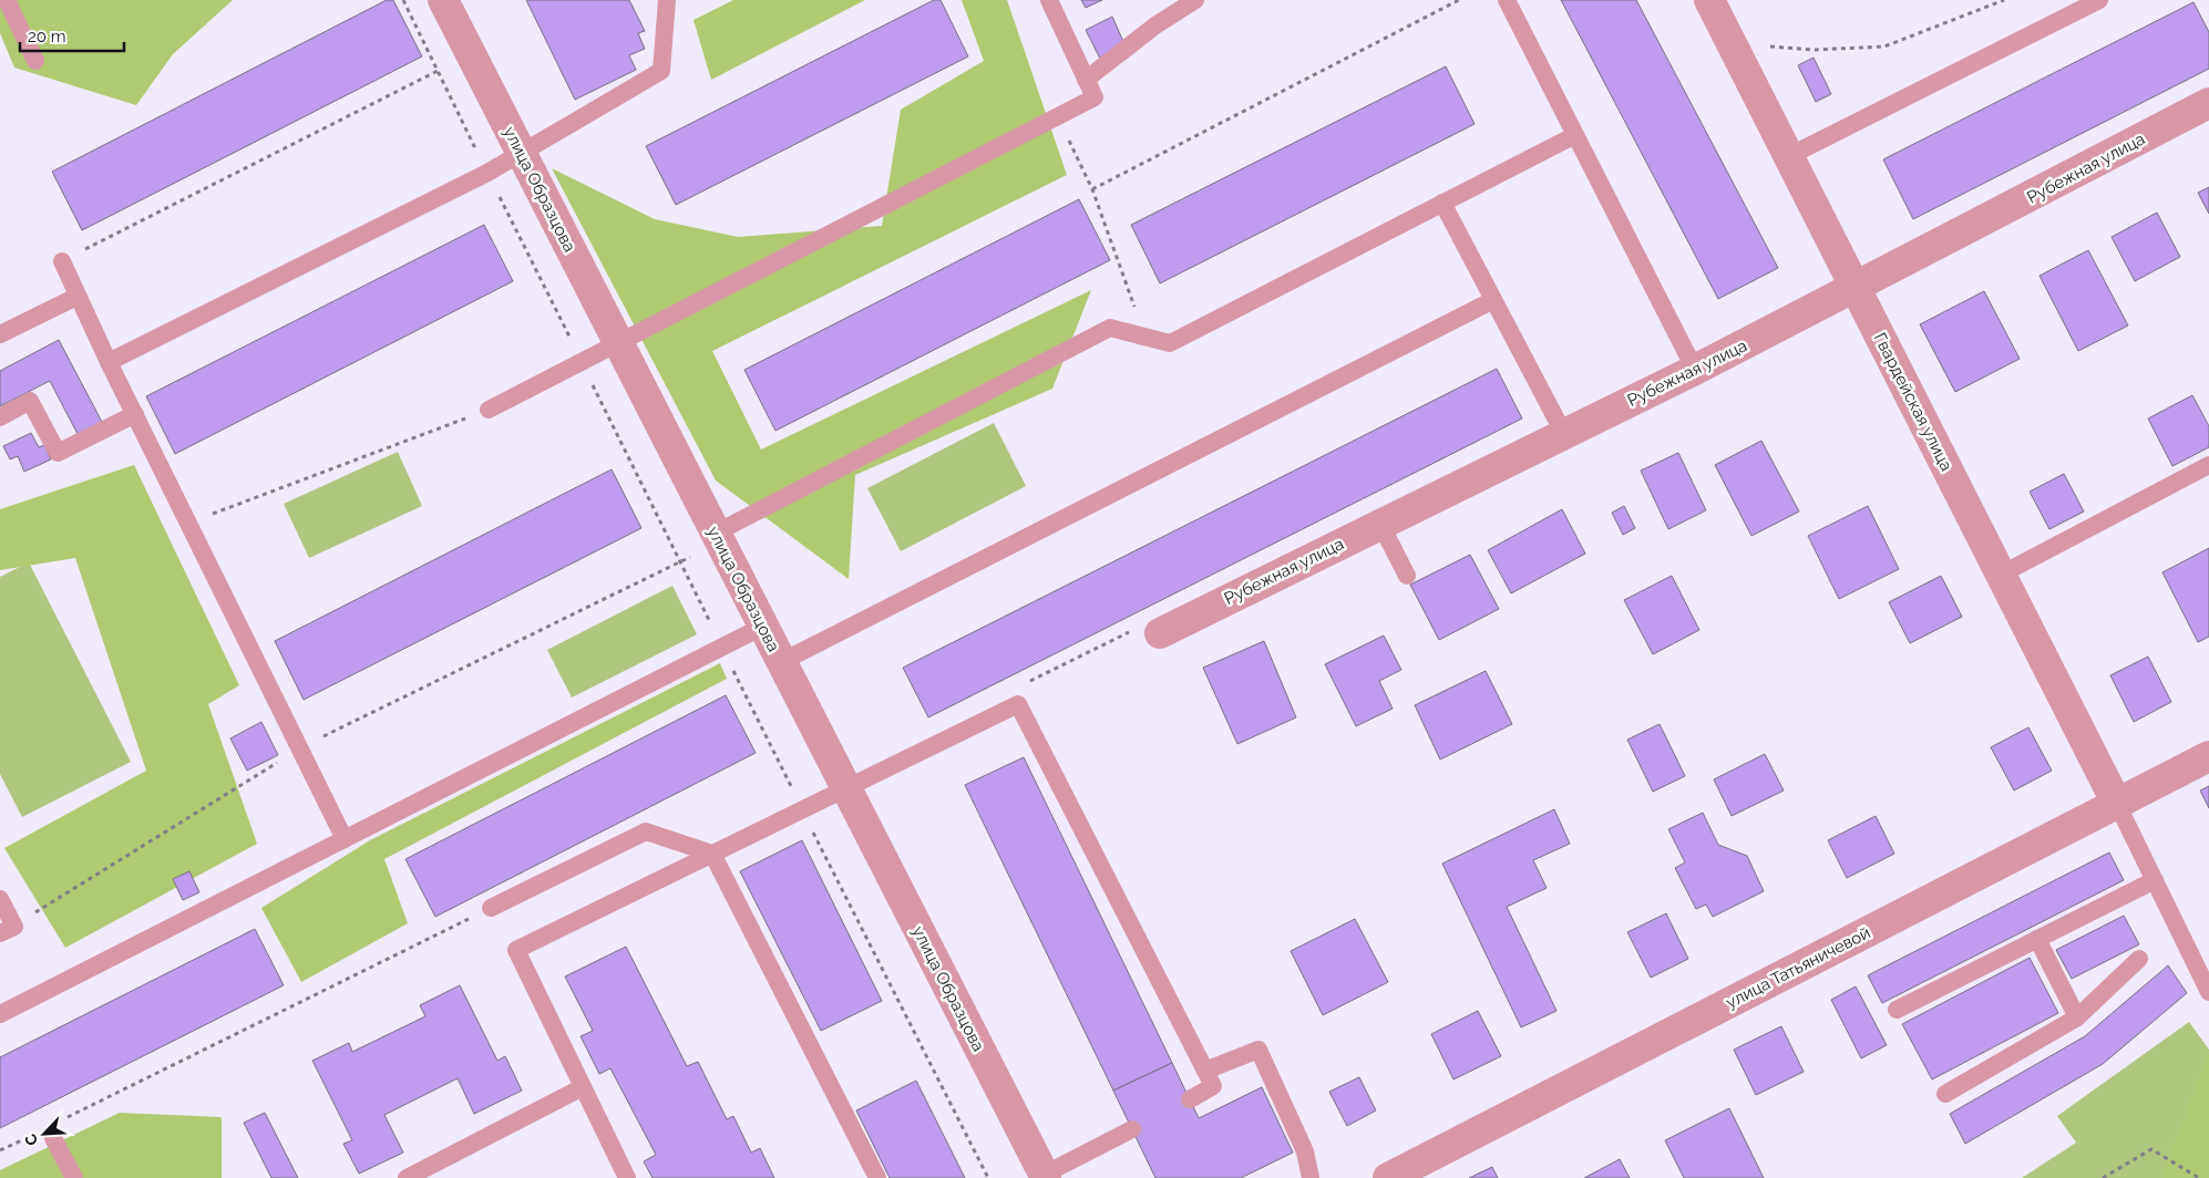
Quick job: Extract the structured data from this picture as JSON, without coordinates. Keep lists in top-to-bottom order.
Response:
{
  "streets": {
    "street": [
      "Рубежная улица",
      "улица Образцова",
      "Гвардейская улица",
      "улица Татьяничевой"
    ]
  },
  "crossings": [
    ["Рубежная улица", "Гвардейская улица"],
    ["Гвардейская улица", "улица Татьяничевой"]
  ],
  "scale_bar": "20 m",
  "north": "bottom left"
}
